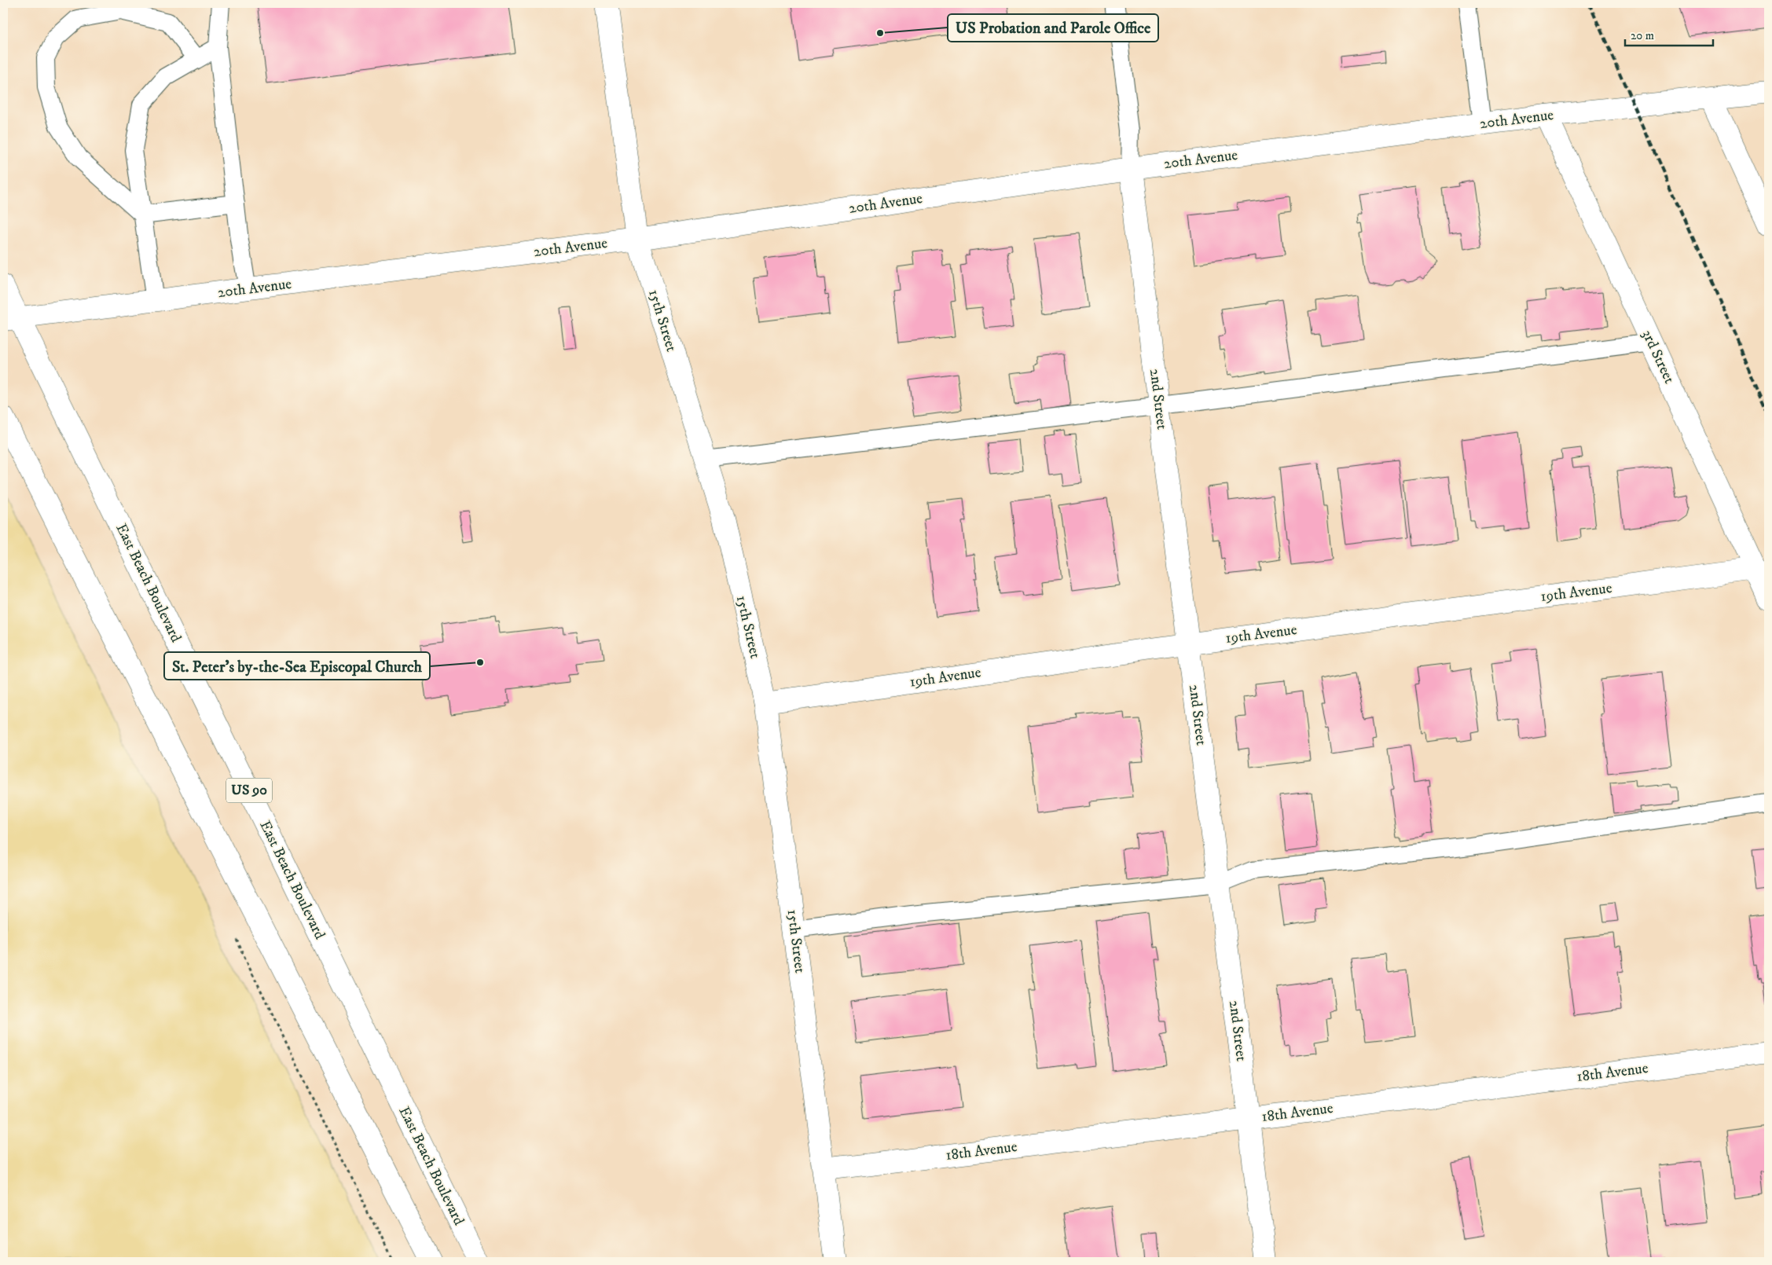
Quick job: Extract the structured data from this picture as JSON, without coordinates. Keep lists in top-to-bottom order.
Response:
{
  "streets": {
    "street": [
      "20th Avenue",
      "15th Street",
      "3rd Street",
      "2nd Street",
      "East Beach Boulevard",
      "19th Avenue",
      "US 90",
      "18th Avenue"
    ]
  },
  "crossings": [
    ["20th Avenue", "15th Street"],
    ["20th Avenue", "3rd Street"],
    ["20th Avenue", "2nd Street"],
    ["20th Avenue", "East Beach Boulevard"],
    ["15th Street", "19th Avenue"],
    ["15th Street", "18th Avenue"],
    ["3rd Street", "19th Avenue"],
    ["2nd Street", "19th Avenue"],
    ["2nd Street", "18th Avenue"]
  ],
  "places": ["US Probation and Parole Office", "St. Peter's by-the-Sea Episcopal Church"],
  "scale_bar": "20 m"
}
